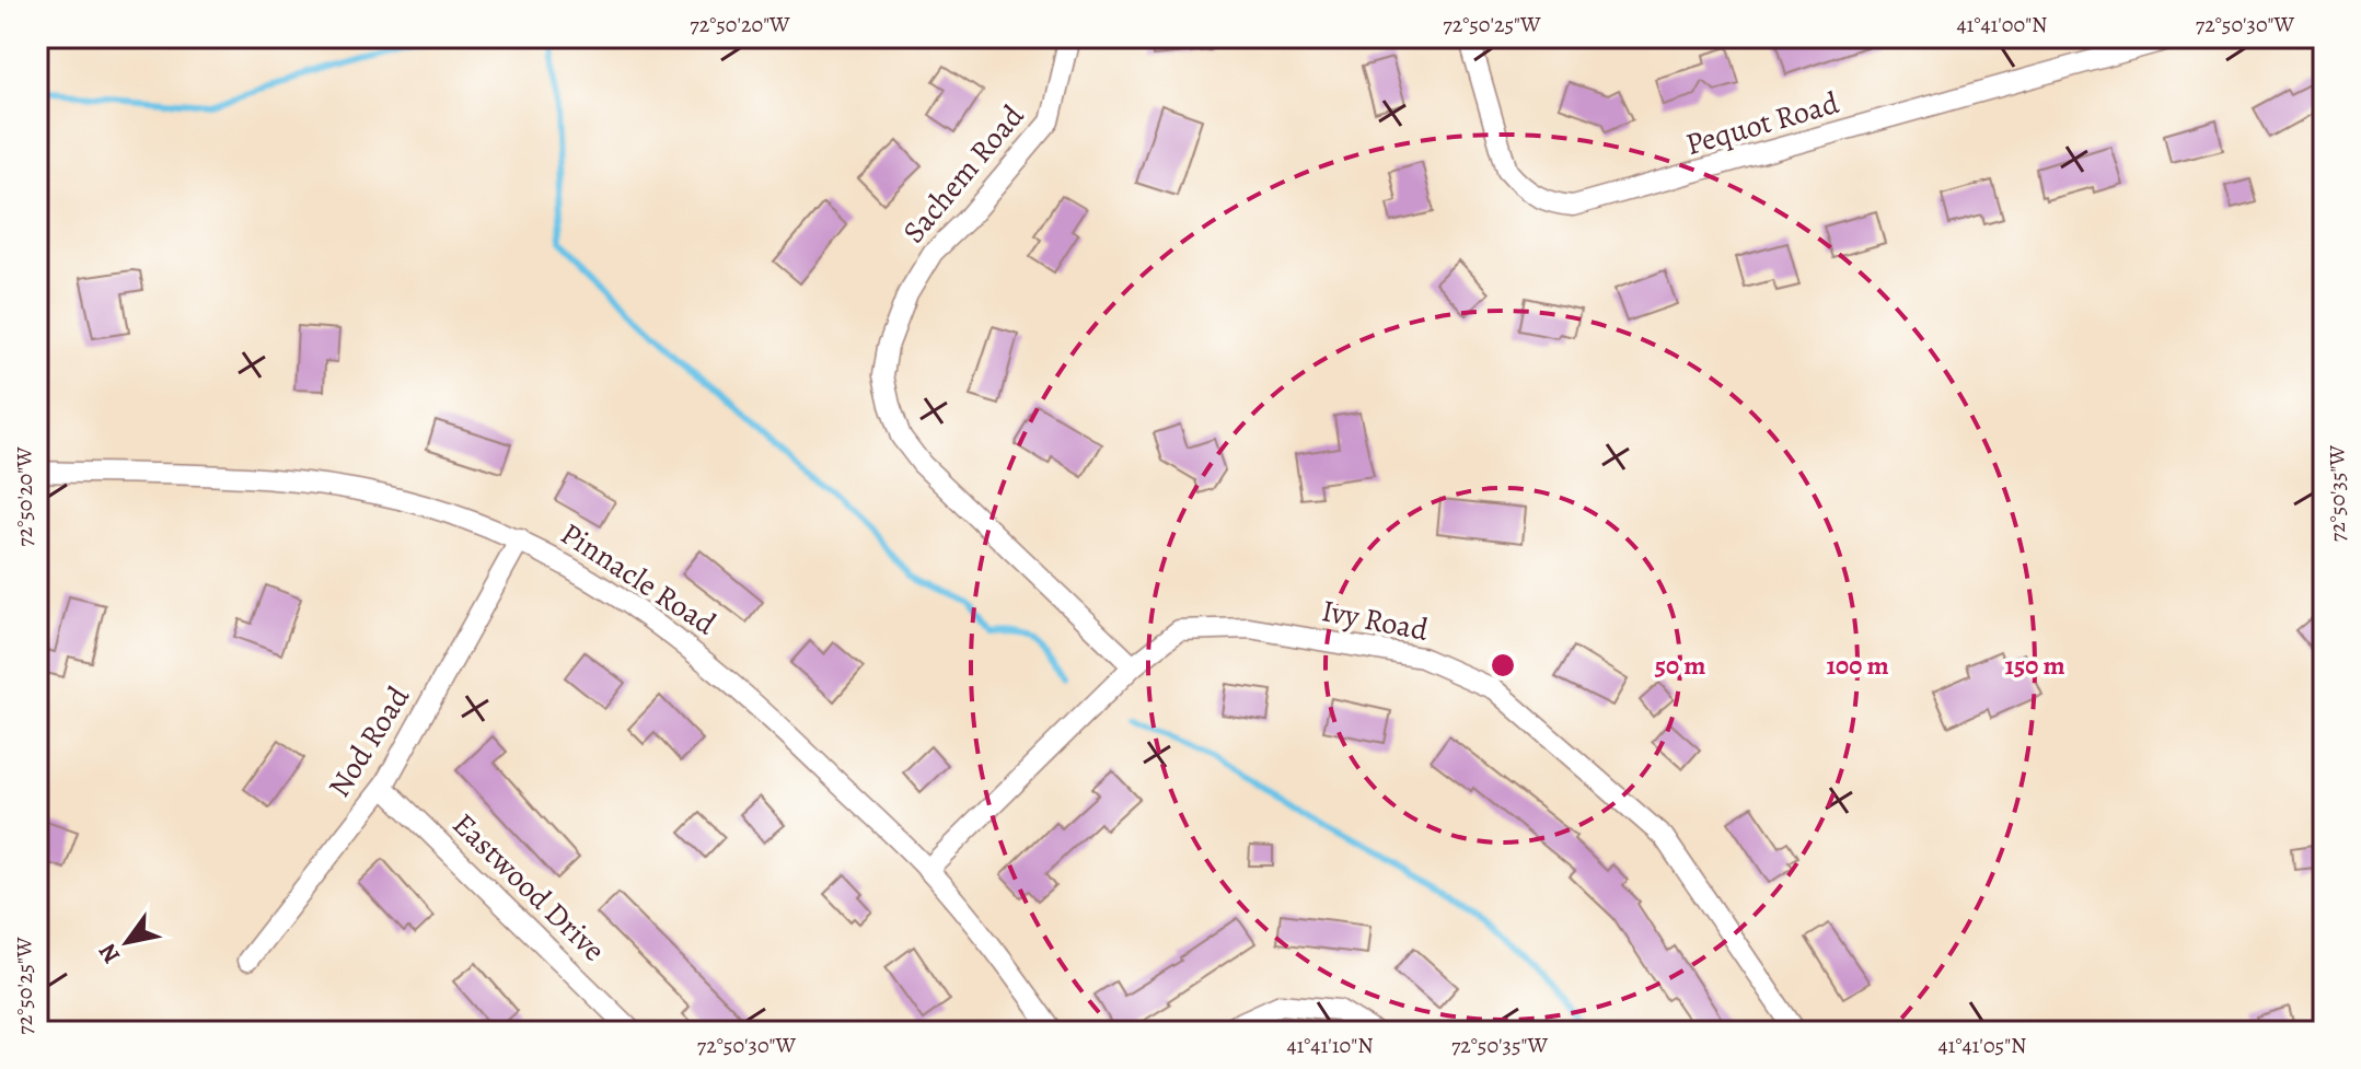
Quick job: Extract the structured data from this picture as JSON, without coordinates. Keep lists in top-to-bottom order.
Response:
{
  "streets": {
    "street": [
      "Pequot Road",
      "Sachem Road",
      "Pinnacle Road",
      "Ivy Road",
      "Nod Road",
      "Eastwood Drive"
    ]
  },
  "crossings": [
    ["Sachem Road", "Ivy Road"],
    ["Pinnacle Road", "Ivy Road"],
    ["Pinnacle Road", "Nod Road"],
    ["Nod Road", "Eastwood Drive"]
  ],
  "north": "bottom left",
  "coordinates": [
    "72°50'20\"W",
    "72°50'25\"W",
    "41°41'00\"N",
    "72°50'30\"W",
    "72°50'35\"W",
    "41°41'10\"N",
    "41°41'05\"N"
  ],
  "rings": ["50 m", "100 m", "150 m"]
}
